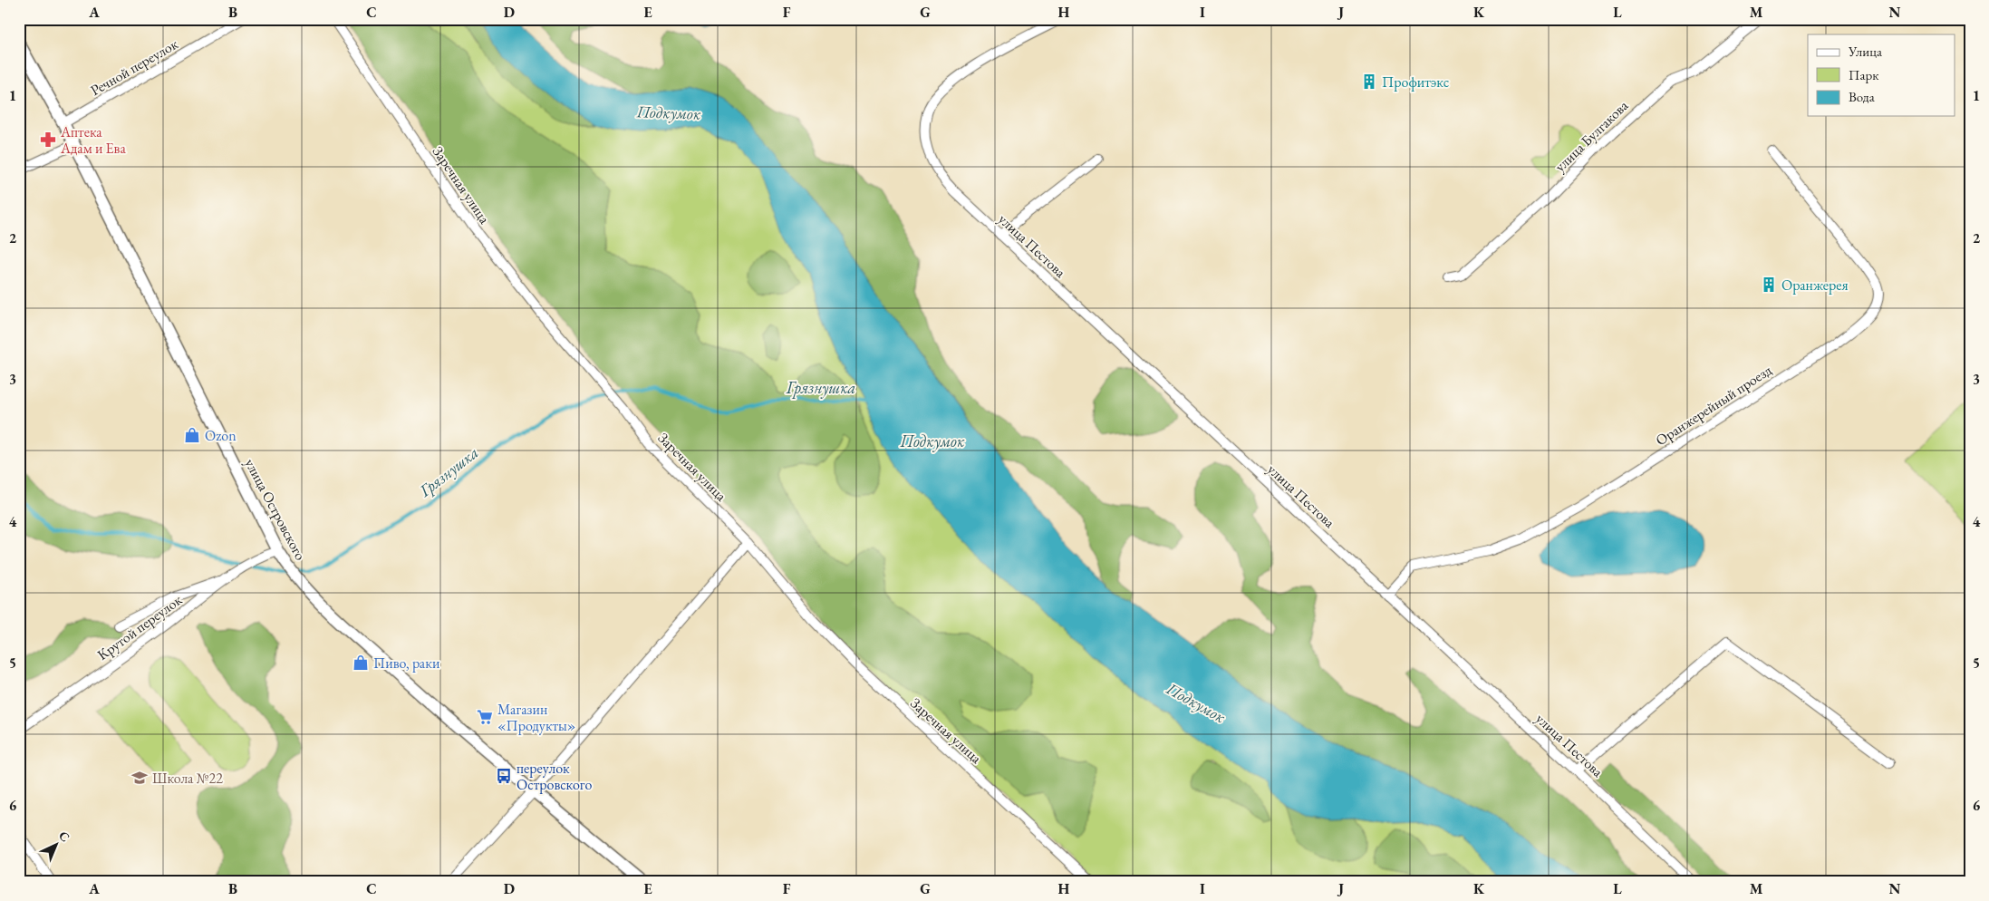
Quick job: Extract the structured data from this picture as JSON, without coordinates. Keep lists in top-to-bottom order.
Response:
{
  "streets": {
    "street": [
      "Речной переулок",
      "улица Булгакова",
      "Заречная улица",
      "улица Пестова",
      "Оранжерейный проезд",
      "улица Островского",
      "Крутой переулок"
    ]
  },
  "crossings": [
    ["Речной переулок", "улица Островского"],
    ["улица Пестова", "Оранжерейный проезд"],
    ["улица Островского", "Крутой переулок"]
  ],
  "water": ["Подкумок", "Грязнушка"],
  "places": {
    "building": ["Профитэкс", "Оранжерея"],
    "pharmacy": ["Аптека Адам и Ева"],
    "shop": ["Ozon", "Пиво, раки"],
    "supermarket": ["Магазин «Продукты»"],
    "bus stop": ["переулок Островского"],
    "school or university": ["Школа №22"]
  },
  "legend": ["Улица", "Парк", "Вода"],
  "north": "top right",
  "grid": {
    "columns": [
      "A",
      "B",
      "C",
      "D",
      "E",
      "F",
      "G",
      "H",
      "I",
      "J",
      "K",
      "L",
      "M",
      "N"
    ],
    "rows": [
      "1",
      "2",
      "3",
      "4",
      "5",
      "6"
    ]
  }
}
